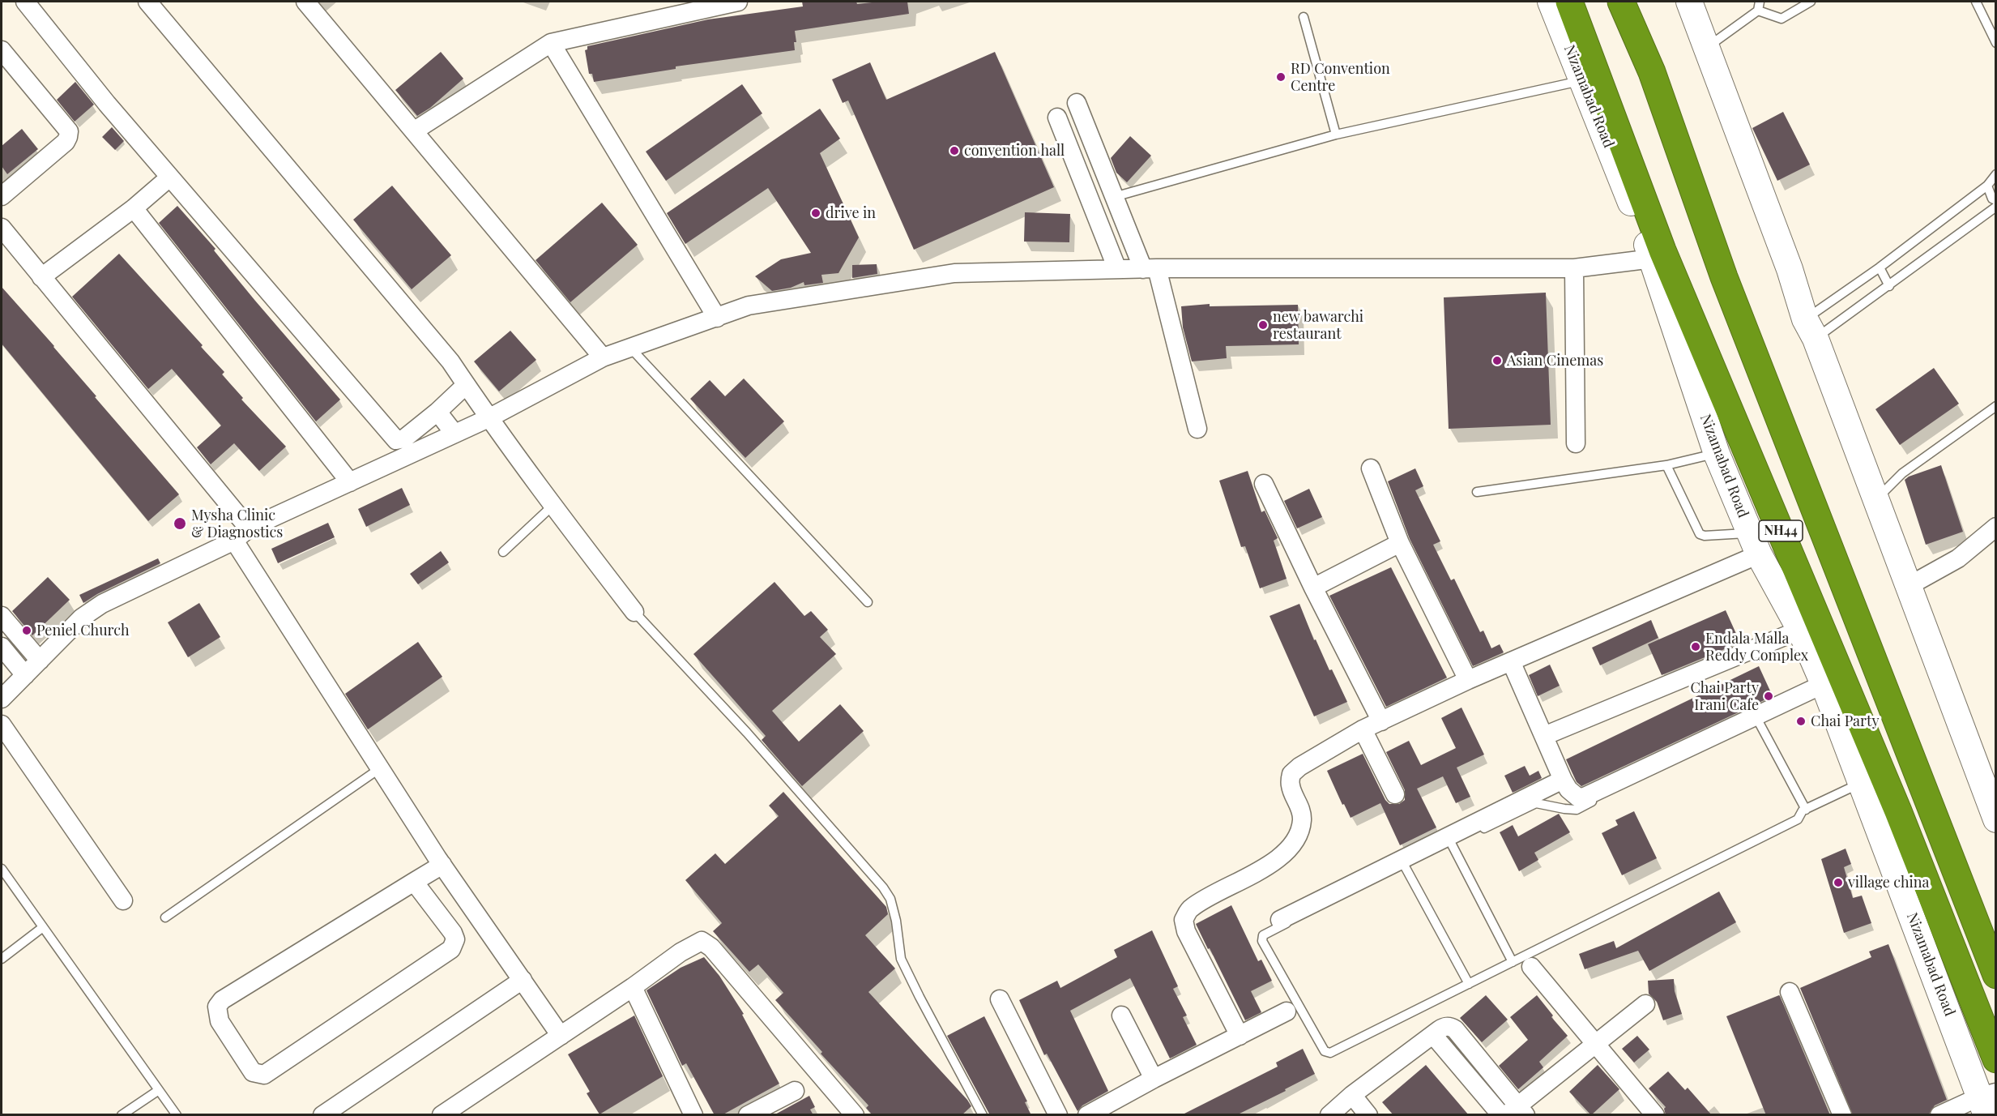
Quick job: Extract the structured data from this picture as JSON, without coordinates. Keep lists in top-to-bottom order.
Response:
{
  "streets": {
    "highway": ["Nizamabad Road", "NH44"]
  },
  "places": [
    "RD Convention Centre",
    "convention hall",
    "drive in",
    "new bawarchi restaurant",
    "Asian Cinemas",
    "Mysha Clinic & Diagnostics",
    "Peniel Church",
    "Endala Malla Reddy Complex",
    "Chai Party Irani Cafe",
    "Chai Party",
    "village china"
  ]
}
